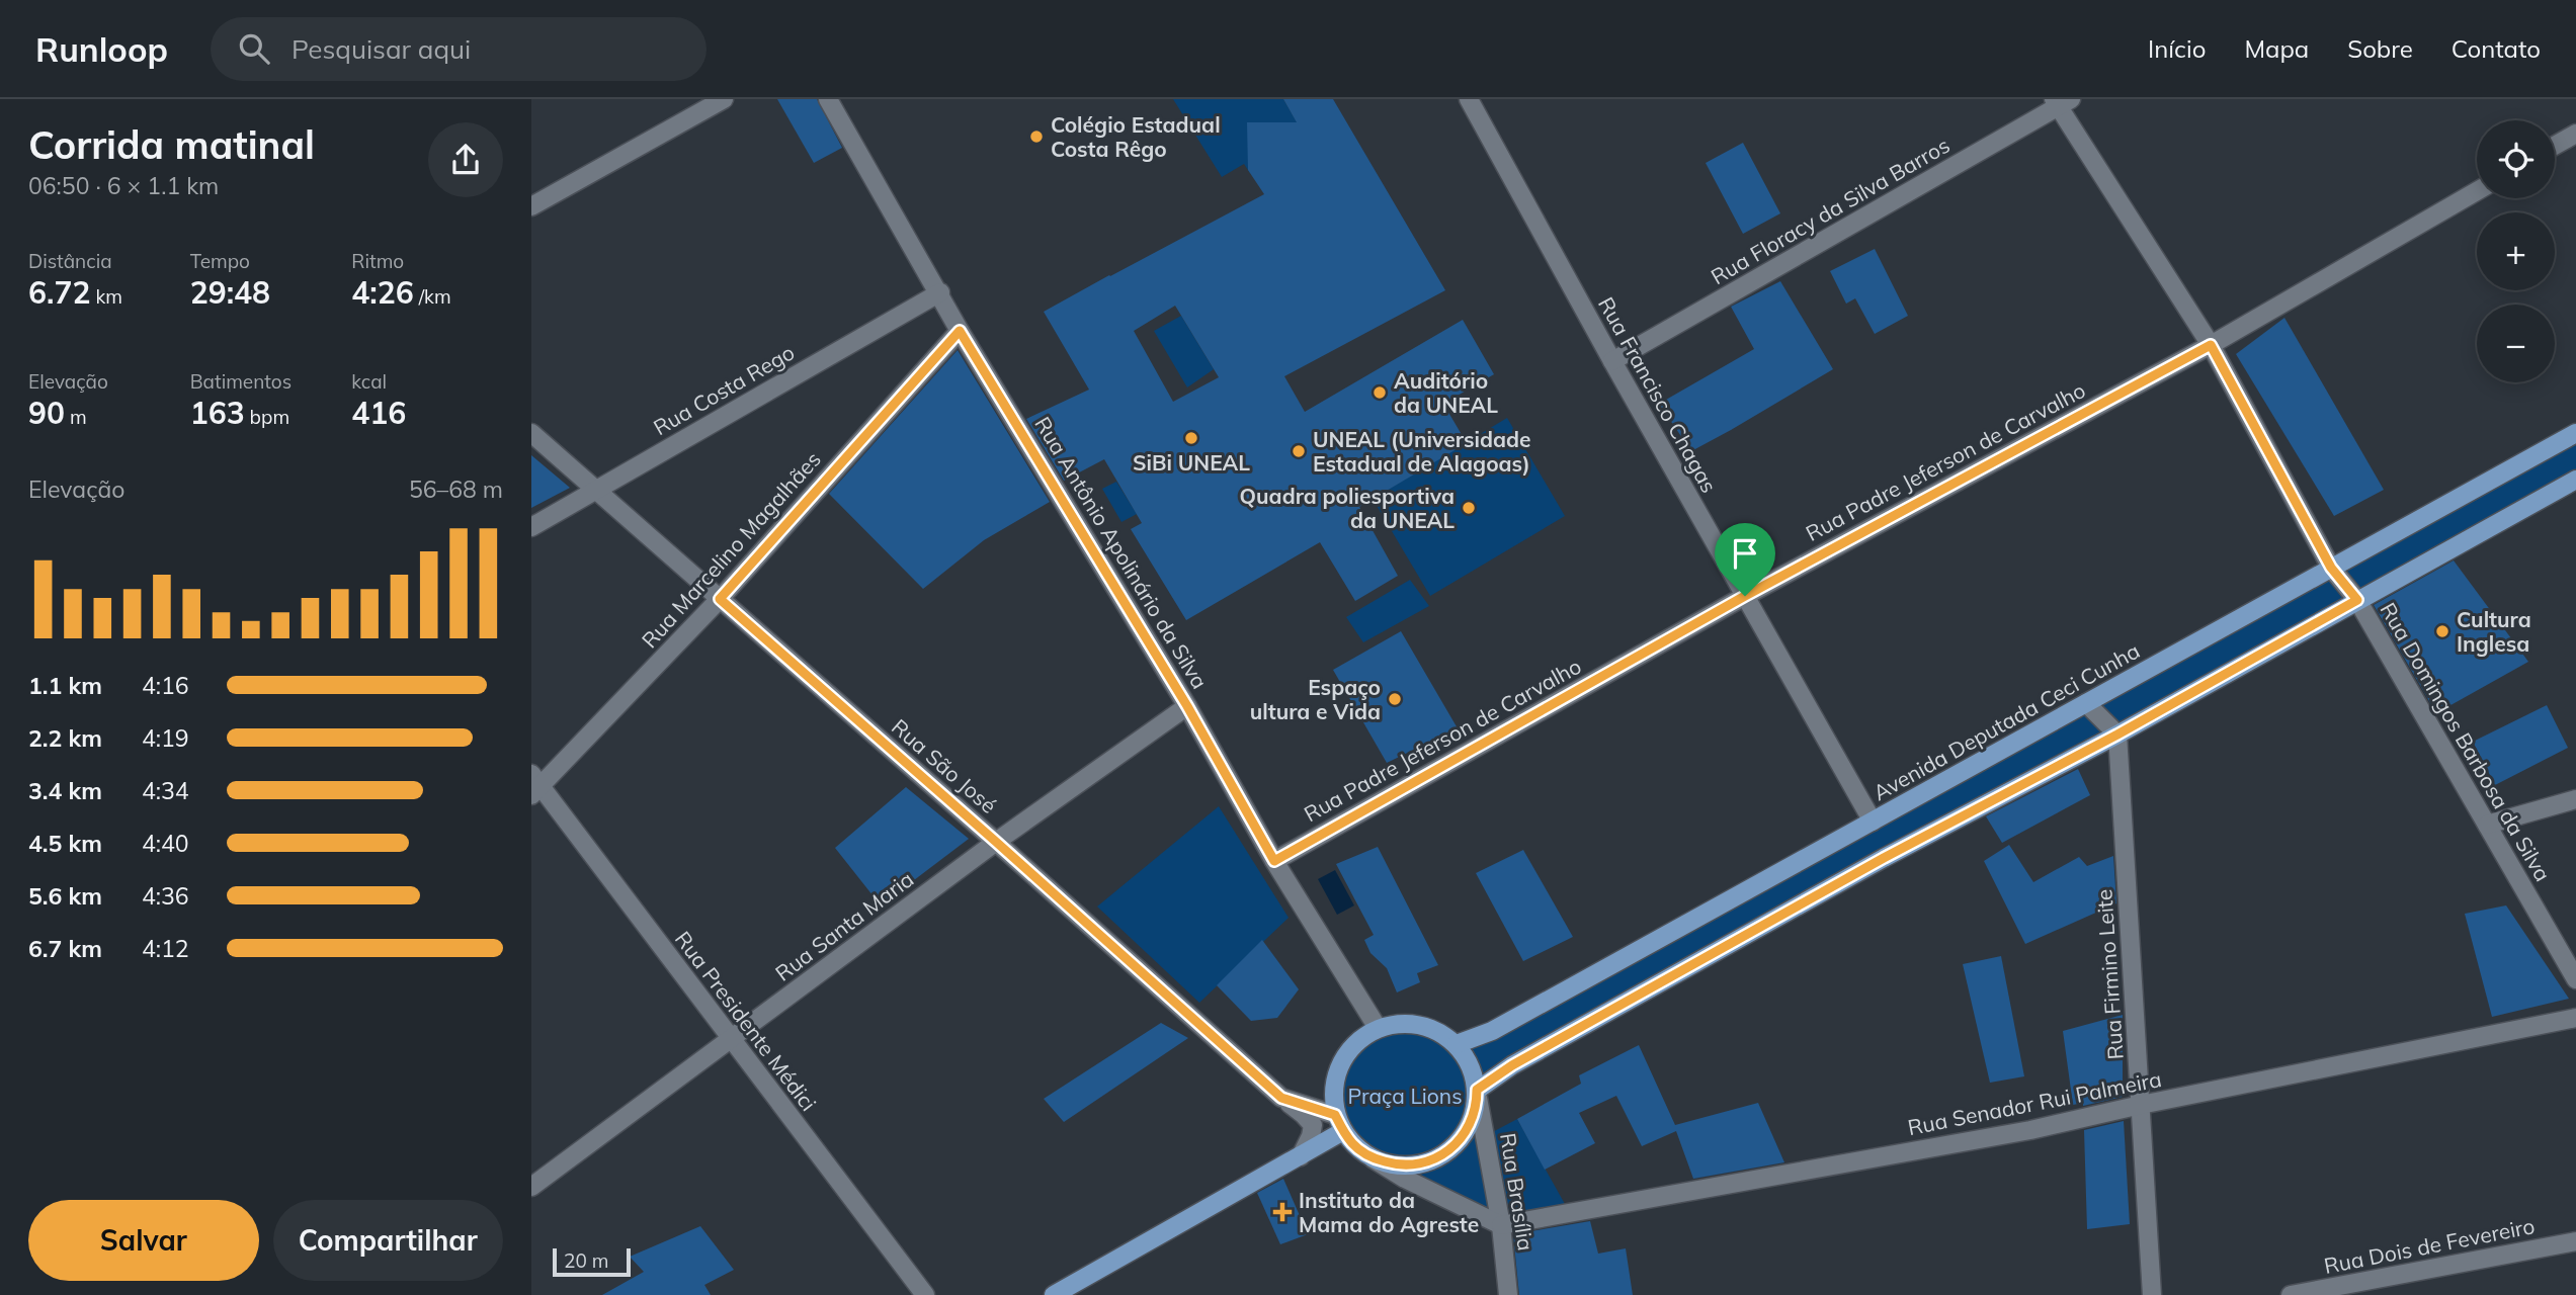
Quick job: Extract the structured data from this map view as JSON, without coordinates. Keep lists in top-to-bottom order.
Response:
{
  "streets": {
    "main road": ["Avenida Deputada Ceci Cunha"],
    "street": [
      "Rua Floracy da Silva Barros",
      "Rua Costa Rego",
      "Rua Francisco Chagas",
      "Rua Padre Jeferson de Carvalho",
      "Rua Marcelino Magalhães",
      "Rua Antônio Apolinário da Silva",
      "Rua Domingos Barbosa da Silva",
      "Rua São José",
      "Rua Santa Maria",
      "Rua Firmino Leite",
      "Rua Presidente Médici",
      "Rua Senador Rui Palmeira",
      "Rua Brasília",
      "Rua Dois de Fevereiro"
    ]
  },
  "crossings": [
    ["Rua Floracy da Silva Barros", "Rua Francisco Chagas"],
    ["Rua Costa Rego", "Rua Antônio Apolinário da Silva"],
    ["Rua Costa Rego", "Rua São José"],
    ["Rua Francisco Chagas", "Rua Padre Jeferson de Carvalho"],
    ["Rua Francisco Chagas", "Avenida Deputada Ceci Cunha"],
    ["Rua Padre Jeferson de Carvalho", "Rua Antônio Apolinário da Silva"],
    ["Rua Marcelino Magalhães", "Rua Antônio Apolinário da Silva"],
    ["Rua Marcelino Magalhães", "Rua São José"],
    ["Rua Marcelino Magalhães", "Rua Presidente Médici"],
    ["Rua Antônio Apolinário da Silva", "Avenida Deputada Ceci Cunha"],
    ["Rua Antônio Apolinário da Silva", "Rua São José"],
    ["Rua Antônio Apolinário da Silva", "Rua Santa Maria"],
    ["Rua Antônio Apolinário da Silva", "Rua Brasília"],
    ["Avenida Deputada Ceci Cunha", "Rua Domingos Barbosa da Silva"],
    ["Avenida Deputada Ceci Cunha", "Rua São José"],
    ["Avenida Deputada Ceci Cunha", "Rua Brasília"],
    ["Rua São José", "Rua Santa Maria"],
    ["Rua São José", "Rua Brasília"],
    ["Rua Santa Maria", "Rua Presidente Médici"],
    ["Rua Firmino Leite", "Rua Senador Rui Palmeira"],
    ["Rua Senador Rui Palmeira", "Rua Brasília"]
  ],
  "parks": ["Praça Lions"],
  "places": {
    "other": [
      "Colégio Estadual Costa Rêgo",
      "Auditório da UNEAL",
      "SiBi UNEAL",
      "UNEAL (Universidade Estadual de Alagoas)",
      "Quadra poliesportiva da UNEAL",
      "Cultura Inglesa",
      "Espaço ultura e Vida"
    ],
    "health": ["Instituto da Mama do Agreste"]
  },
  "scale_bar": "20 m",
  "page": {
    "header": "Runloop",
    "search": "Pesquisar aqui",
    "nav": [
      "Início",
      "Mapa",
      "Sobre",
      "Contato"
    ],
    "heading": ["Corrida matinal", "06:50 · 6 × 1.1 km"],
    "map_buttons": ["+", "−"],
    "stats": [
      ["Distância", "6.72 km"],
      ["Tempo", "29:48"],
      ["Ritmo", "4:26 /km"],
      ["Elevação", "90 m"],
      ["Batimentos", "163 bpm"],
      ["kcal", "416"]
    ],
    "chart": ["Elevação", "56–68 m"],
    "list": [
      {
        "name": "1.1 km",
        "note": "4:16"
      },
      {
        "name": "2.2 km",
        "note": "4:19"
      },
      {
        "name": "3.4 km",
        "note": "4:34"
      },
      {
        "name": "4.5 km",
        "note": "4:40"
      },
      {
        "name": "5.6 km",
        "note": "4:36"
      },
      {
        "name": "6.7 km",
        "note": "4:12"
      }
    ],
    "buttons": ["Salvar", "Compartilhar"],
    "scale": "20 m"
  }
}
